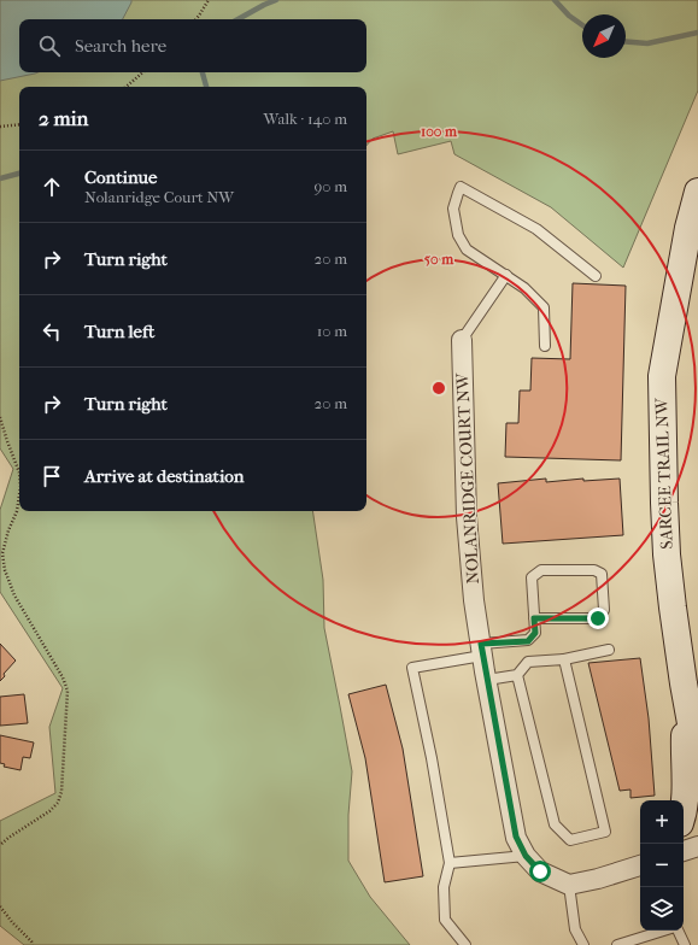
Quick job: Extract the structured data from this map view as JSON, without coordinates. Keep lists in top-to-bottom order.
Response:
{
  "streets": {
    "main road": ["SARCEE TRAIL NW"],
    "street": ["NOLANRIDGE COURT NW"]
  },
  "north": "bottom left",
  "page": {
    "search": "Search here",
    "heading": ["2 min", "Walk · 140 m"],
    "list": [
      ["Continue", "Nolanridge Court NW", "90 m"],
      ["Turn right", "20 m"],
      ["Turn left", "10 m"],
      ["Turn right", "20 m"],
      "Arrive at destination"
    ],
    "map_buttons": ["+", "−"]
  },
  "rings": ["100 m", "50 m"]
}
